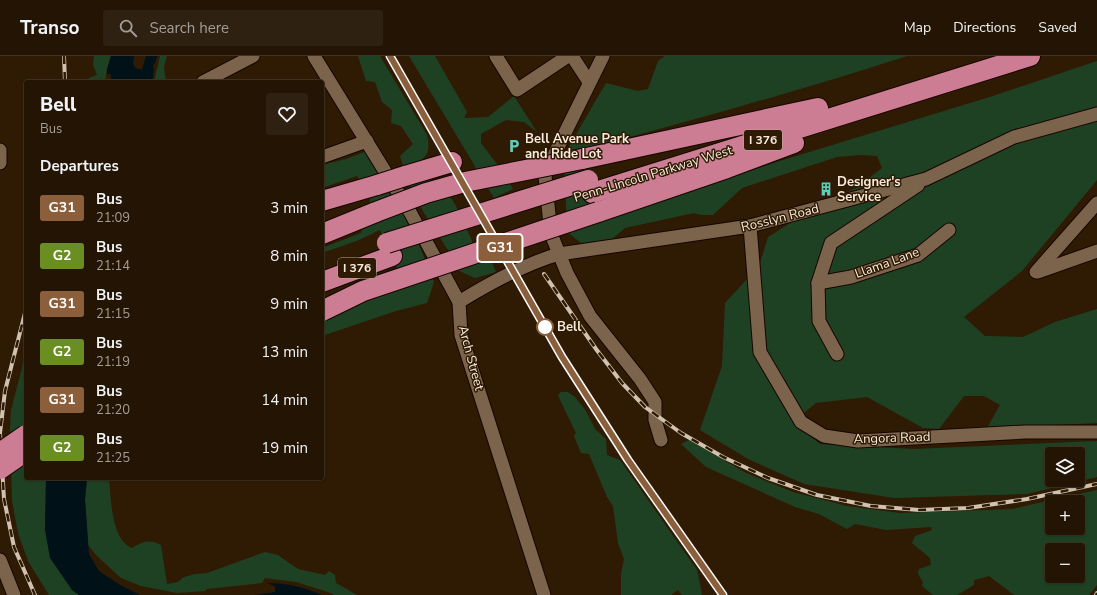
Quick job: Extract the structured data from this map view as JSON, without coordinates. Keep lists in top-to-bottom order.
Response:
{
  "streets": {
    "highway": ["I 376", "Penn-Lincoln Parkway West"],
    "street": [
      "Rosslyn Road",
      "Llama Lane",
      "Arch Street",
      "Angora Road"
    ]
  },
  "crossings": [
    ["Rosslyn Road", "Arch Street"],
    ["Rosslyn Road", "Angora Road"]
  ],
  "places": {
    "parking": ["Bell Avenue Park and Ride Lot"],
    "building": ["Designer's Service"],
    "other": ["Bell"]
  },
  "lines": ["bus line G31"],
  "page": {
    "header": "Transo",
    "search": "Search here",
    "nav": ["Map", "Directions", "Saved"],
    "on_map": "G31",
    "heading": [
      ["Bell", "Bus"],
      "Departures"
    ],
    "list": [
      {
        "mark": "G31",
        "name": "Bus",
        "note": "21:09",
        "value": "3 min"
      },
      {
        "mark": "G2",
        "name": "Bus",
        "note": "21:14",
        "value": "8 min"
      },
      {
        "mark": "G31",
        "name": "Bus",
        "note": "21:15",
        "value": "9 min"
      },
      {
        "mark": "G2",
        "name": "Bus",
        "note": "21:19",
        "value": "13 min"
      },
      {
        "mark": "G31",
        "name": "Bus",
        "note": "21:20",
        "value": "14 min"
      },
      {
        "mark": "G2",
        "name": "Bus",
        "note": "21:25",
        "value": "19 min"
      }
    ],
    "map_buttons": ["+", "−"]
  }
}
